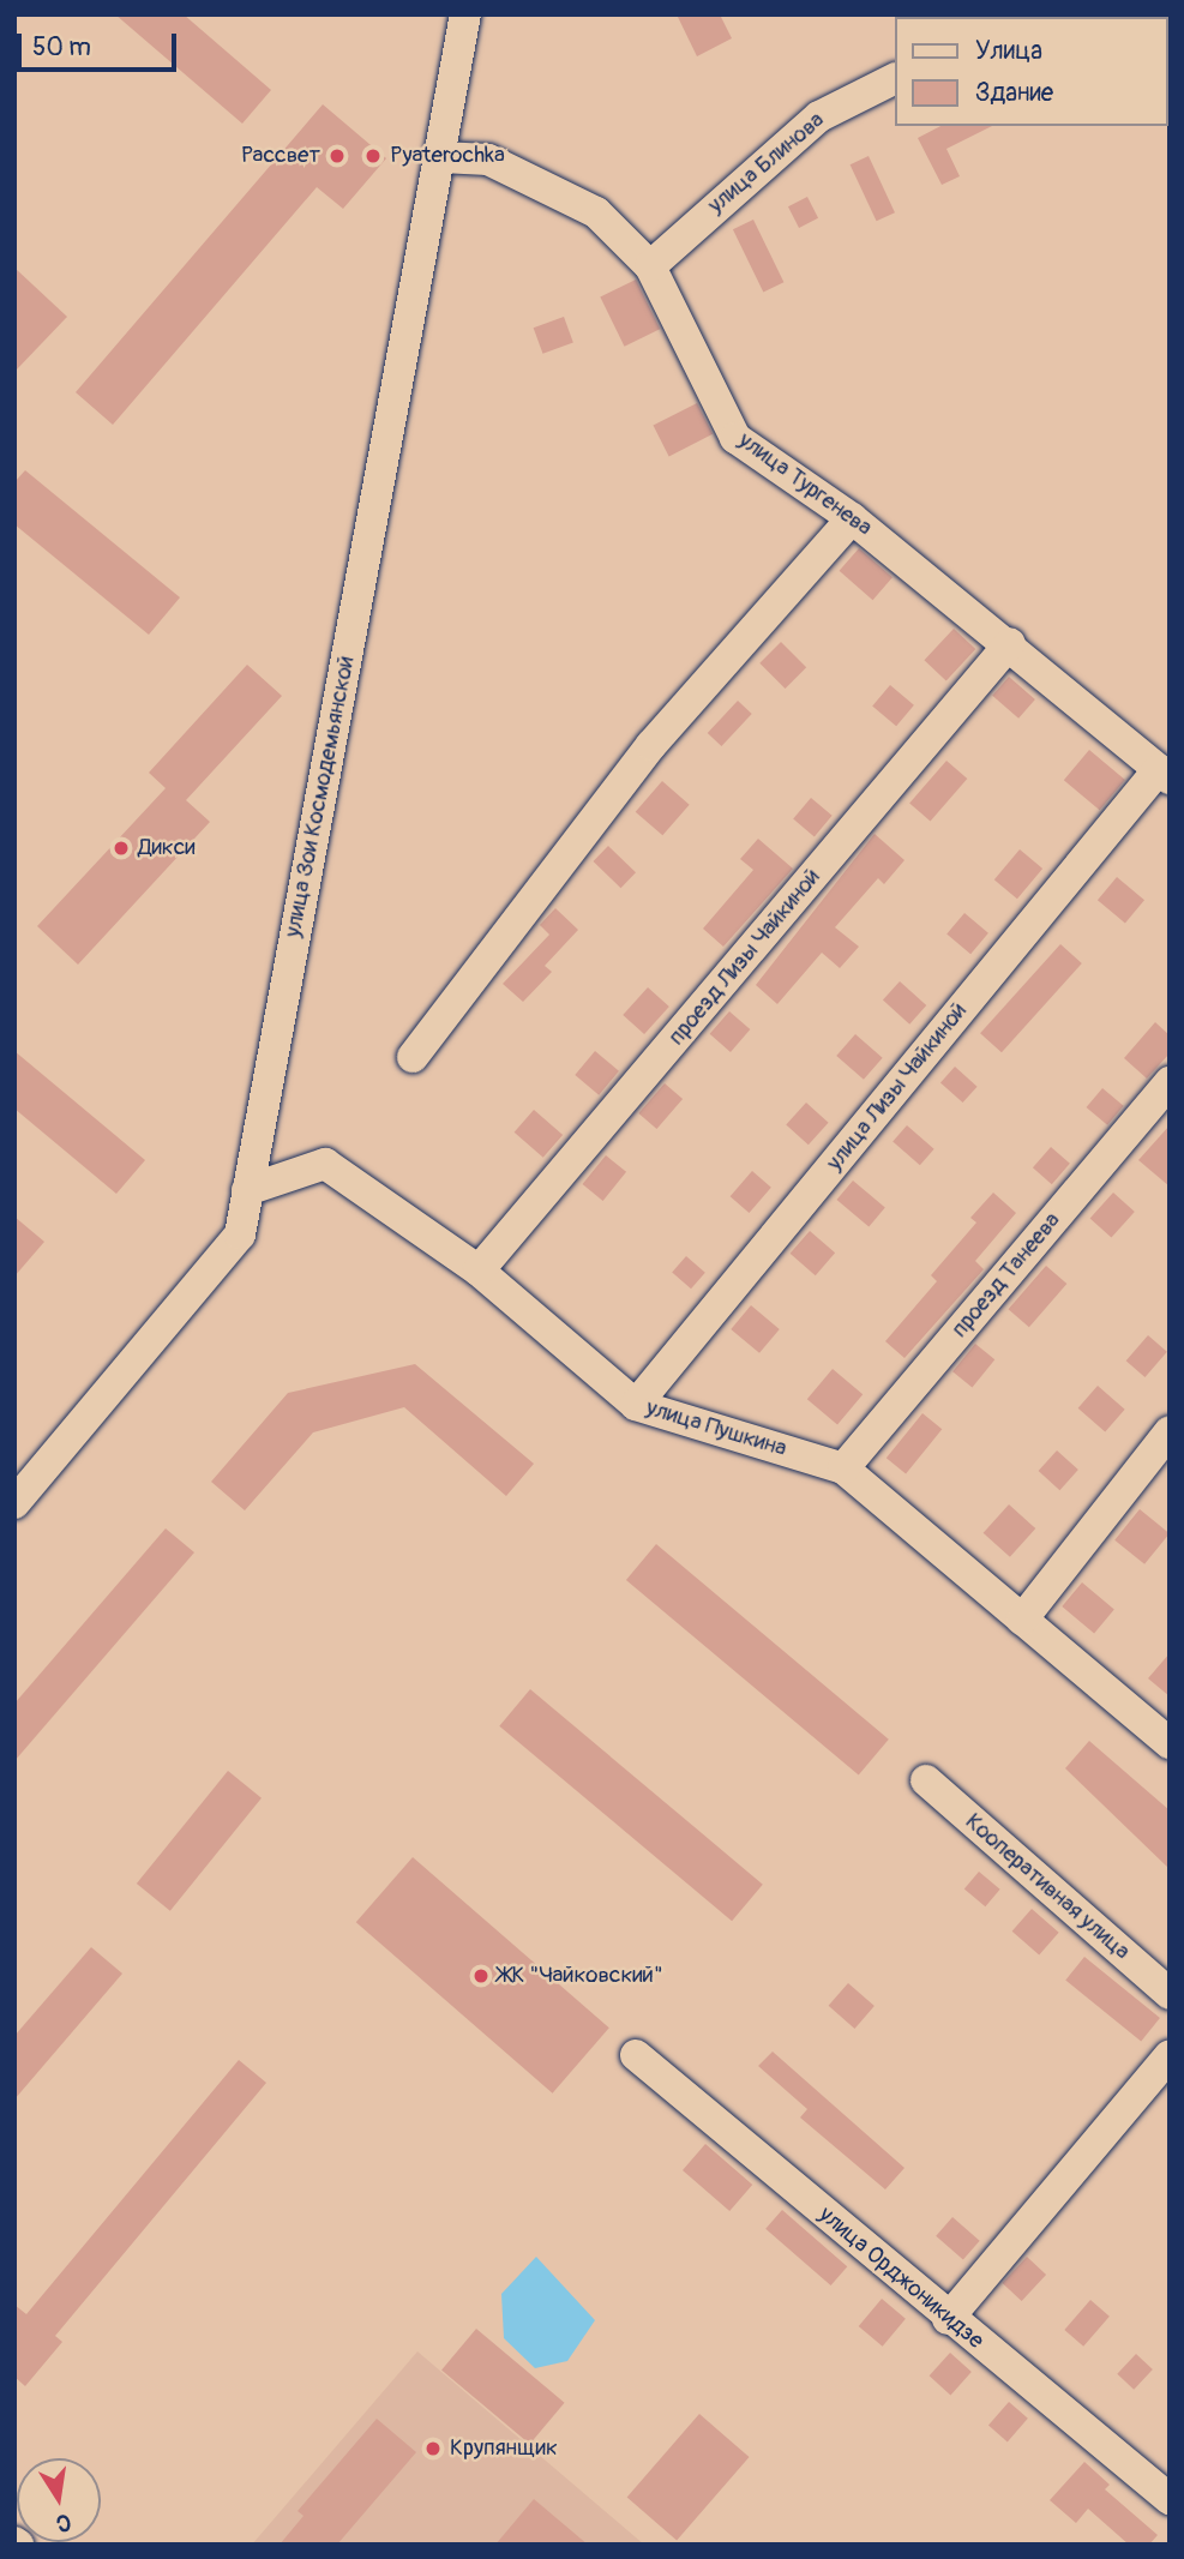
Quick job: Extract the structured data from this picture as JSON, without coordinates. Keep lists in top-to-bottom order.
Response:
{
  "streets": {
    "street": [
      "улица Блинова",
      "улица Тургенева",
      "улица Зои Космодемьянской",
      "проезд Лизы Чайкиной",
      "улица Лизы Чайкиной",
      "проезд Танеева",
      "улица Пушкина",
      "Кооперативная улица",
      "улица Орджоникидзе"
    ]
  },
  "crossings": [
    ["улица Блинова", "улица Тургенева"],
    ["улица Тургенева", "улица Зои Космодемьянской"],
    ["улица Тургенева", "проезд Лизы Чайкиной"],
    ["улица Тургенева", "улица Лизы Чайкиной"],
    ["улица Зои Космодемьянской", "улица Пушкина"],
    ["проезд Лизы Чайкиной", "улица Пушкина"],
    ["улица Лизы Чайкиной", "улица Пушкина"],
    ["проезд Танеева", "улица Пушкина"]
  ],
  "places": [
    "Рассвет",
    "Pyaterochka",
    "Дикси",
    "ЖК \"Чайковский\"",
    "Крупянщик"
  ],
  "legend": ["Улица", "Здание"],
  "scale_bar": "50 m",
  "north": "bottom"
}
